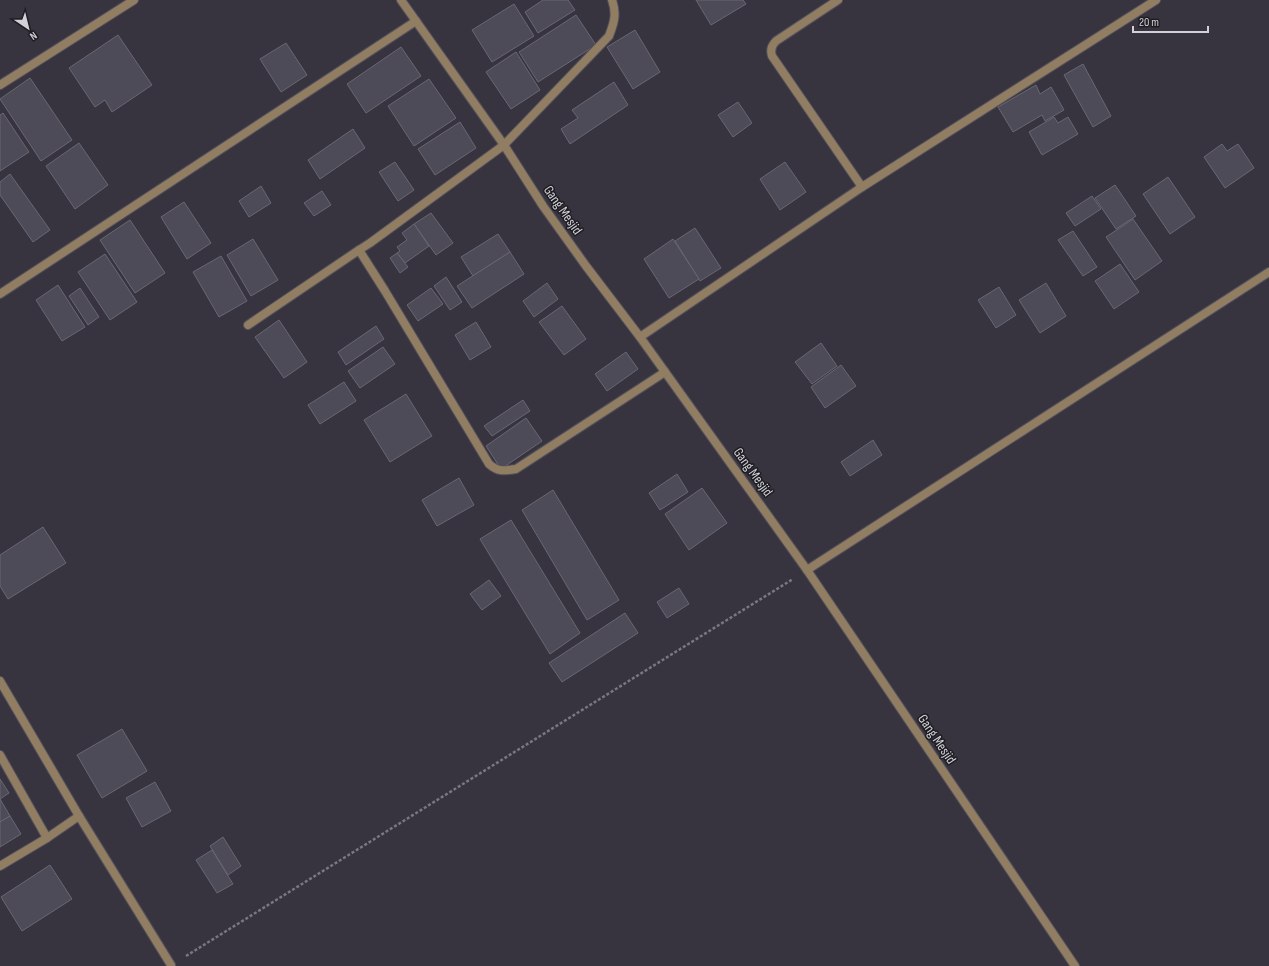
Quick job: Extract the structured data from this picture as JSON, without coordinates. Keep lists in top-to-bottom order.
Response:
{
  "streets": {
    "street": ["Gang Mesjid"]
  },
  "scale_bar": "20 m",
  "north": "bottom right"
}
